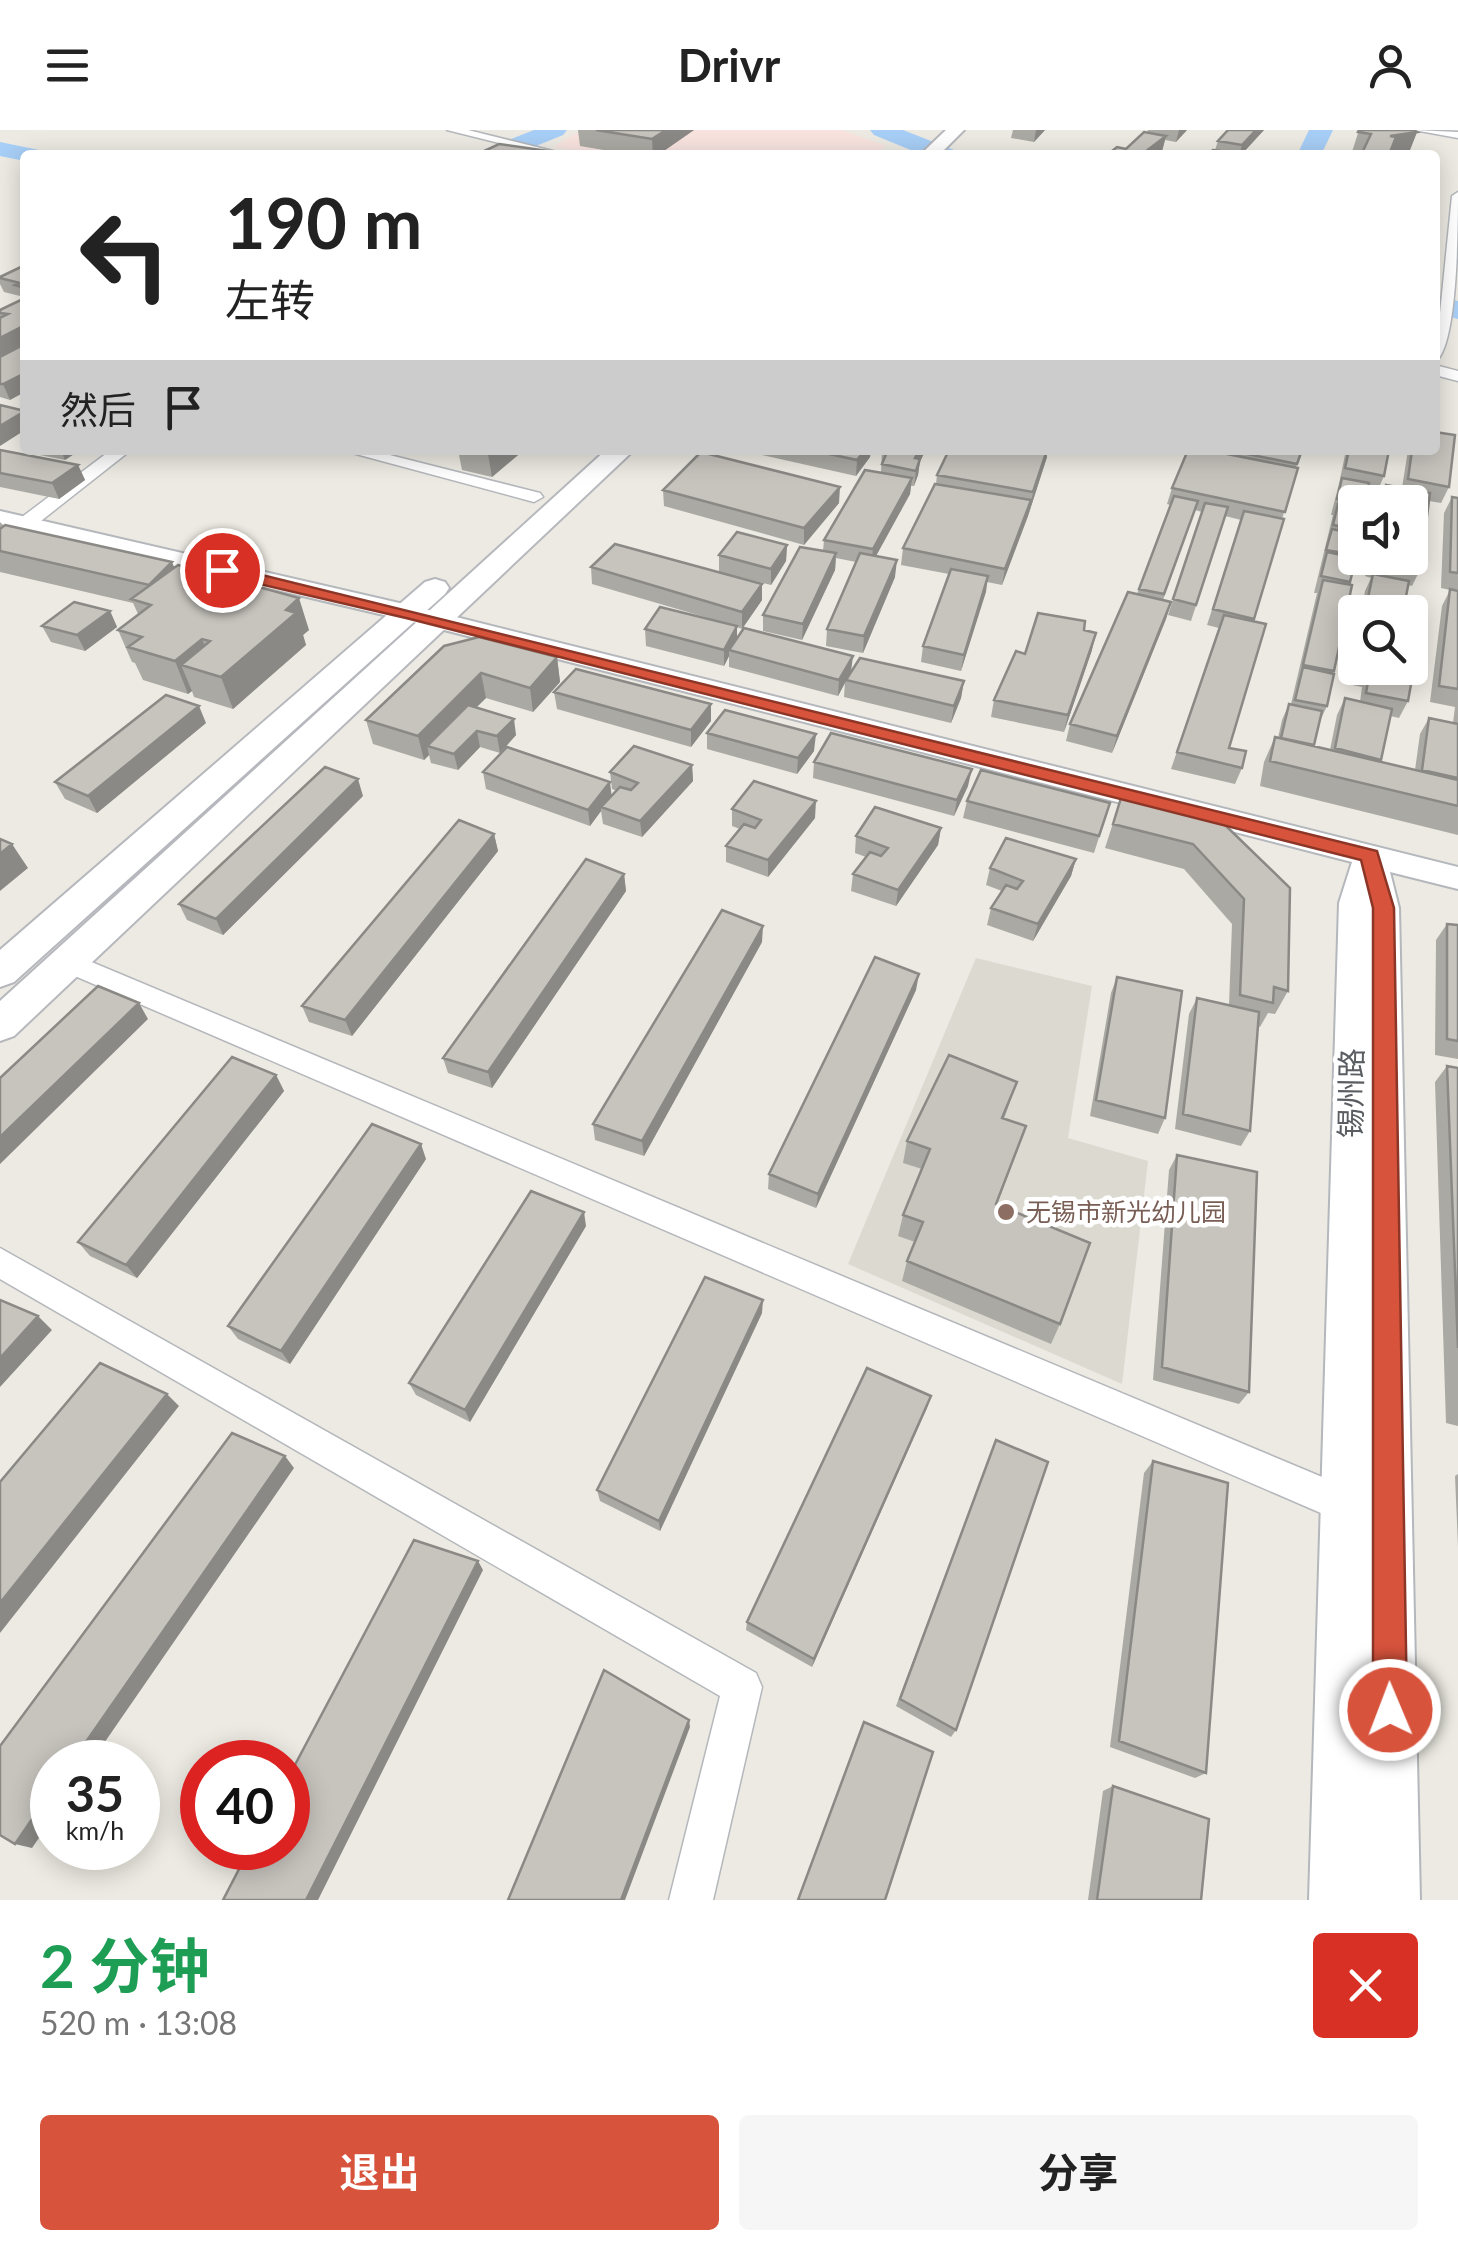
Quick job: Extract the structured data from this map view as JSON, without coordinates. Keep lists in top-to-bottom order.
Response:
{
  "streets": {
    "street": ["锡州路"]
  },
  "places": ["无锡市新光幼儿园"],
  "page": {
    "header": "Drivr",
    "turn": ["190 m", "左转"],
    "then": "然后",
    "speed": "35 km/h",
    "limit": "40",
    "heading": ["2 分钟", "520 m · 13:08"],
    "buttons": ["退出", "分享"]
  }
}
